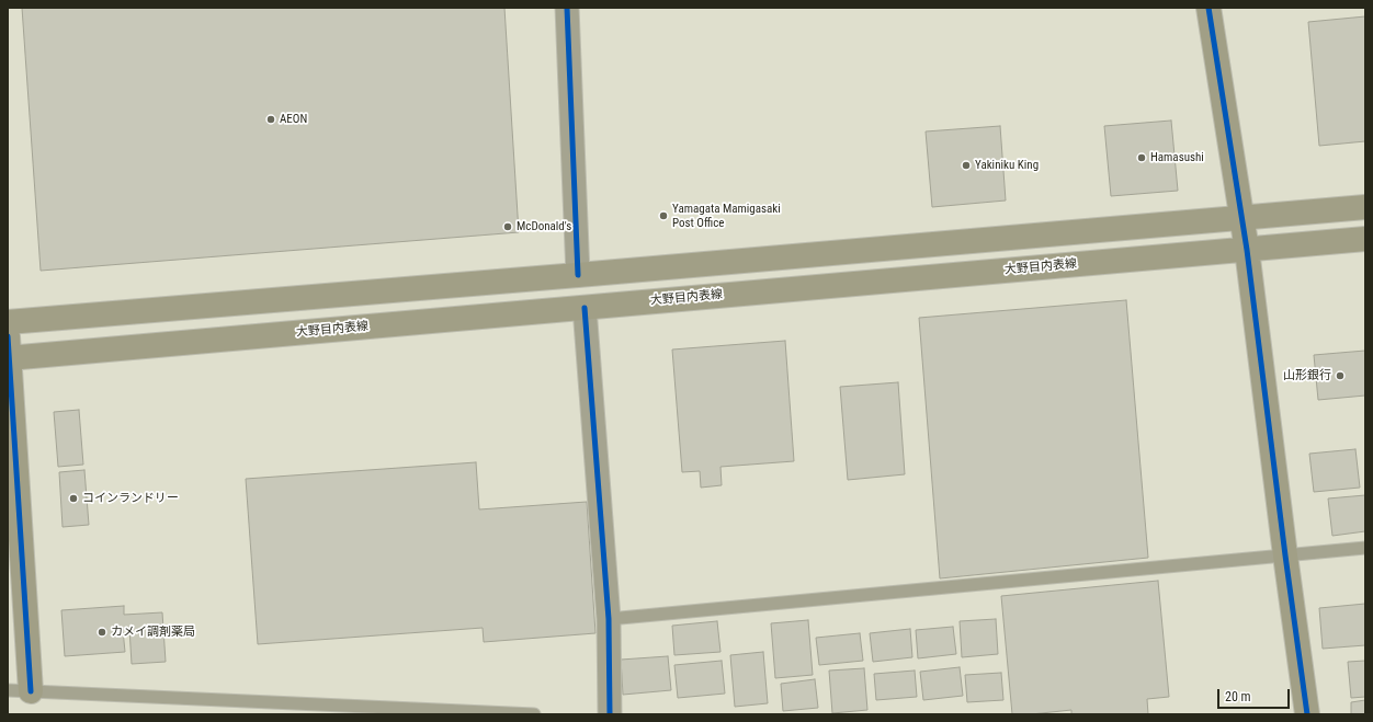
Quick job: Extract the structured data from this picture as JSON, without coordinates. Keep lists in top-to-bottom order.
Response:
{
  "streets": {
    "main road": ["大野目内表線"]
  },
  "places": [
    "AEON",
    "Hamasushi",
    "Yakiniku King",
    "Yamagata Mamigasaki Post Office",
    "McDonald's",
    "山形銀行",
    "コインランドリー",
    "カメイ調剤薬局"
  ],
  "scale_bar": "20 m"
}
